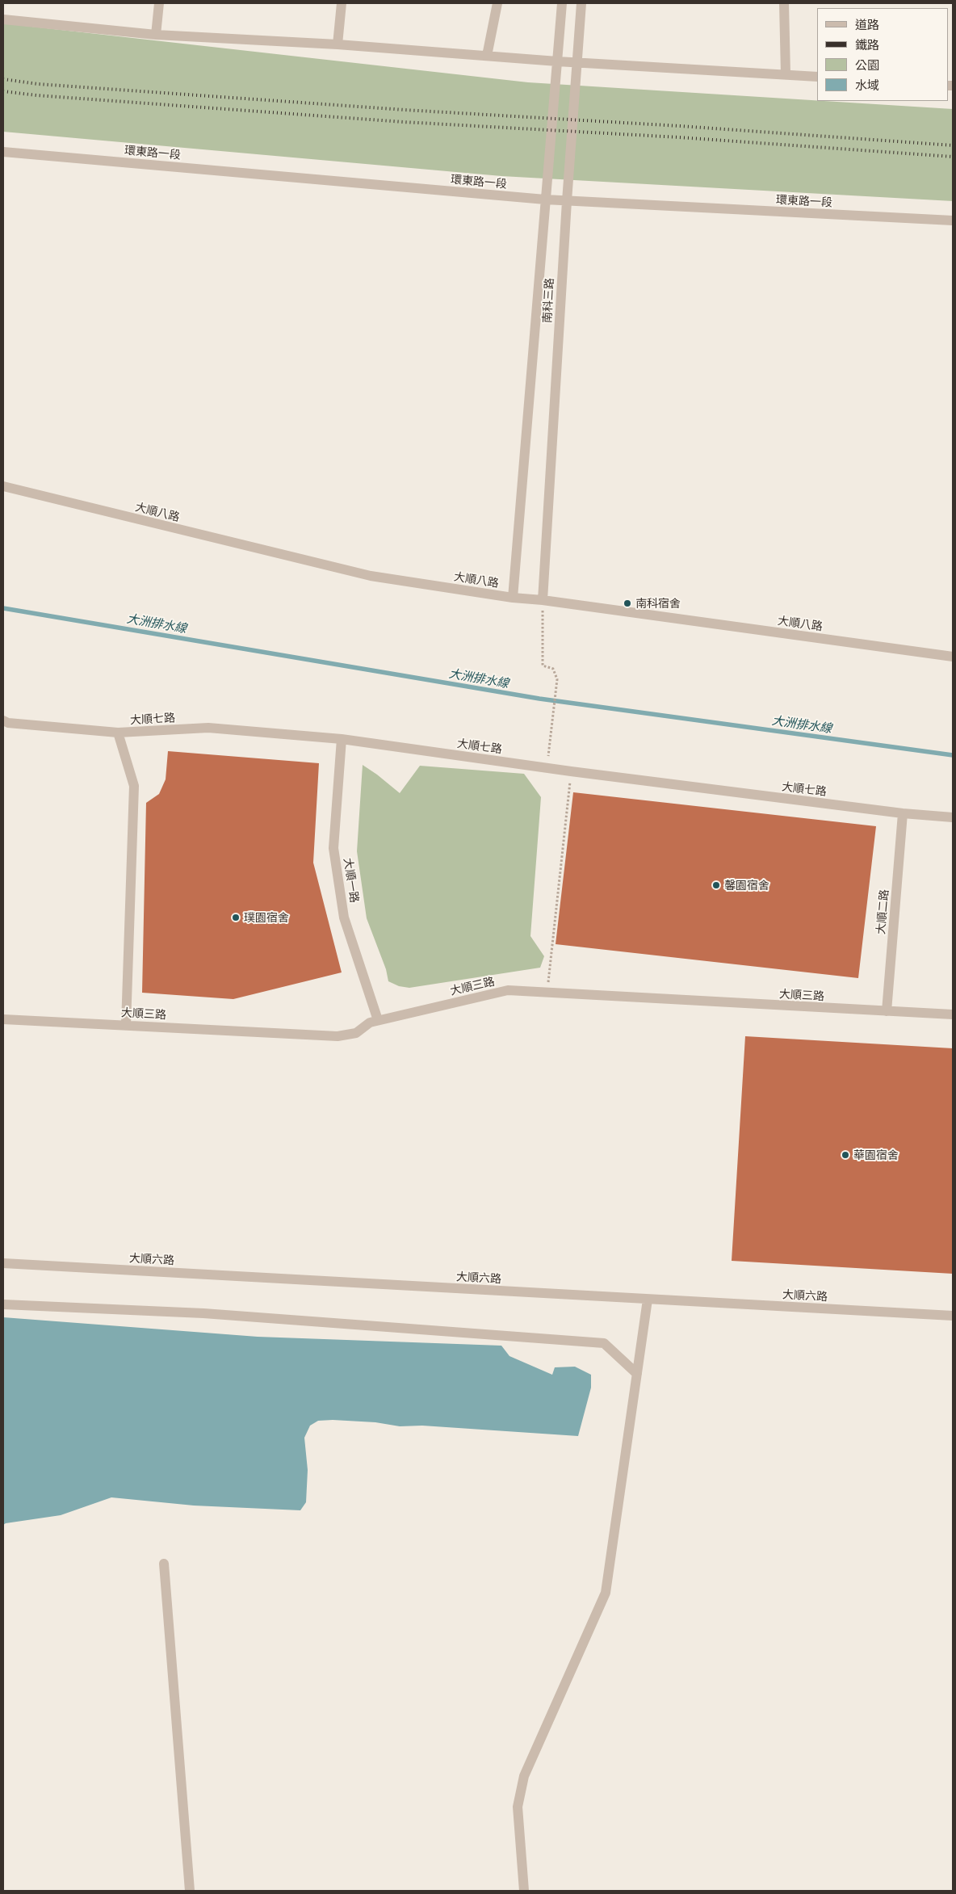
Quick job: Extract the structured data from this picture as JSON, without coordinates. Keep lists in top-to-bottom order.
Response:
{
  "streets": {
    "street": [
      "環東路一段",
      "南科三路",
      "大順八路",
      "大順七路",
      "大順一路",
      "大順二路",
      "大順三路",
      "大順六路"
    ]
  },
  "crossings": [
    ["環東路一段", "南科三路"],
    ["南科三路", "大順八路"],
    ["大順七路", "大順一路"],
    ["大順七路", "大順二路"],
    ["大順一路", "大順三路"],
    ["大順二路", "大順三路"]
  ],
  "water": ["大洲排水線"],
  "places": [
    "南科宿舍",
    "馨園宿舍",
    "璞園宿舍",
    "華園宿舍"
  ],
  "legend": [
    "道路",
    "鐵路",
    "公園",
    "水域"
  ]
}
